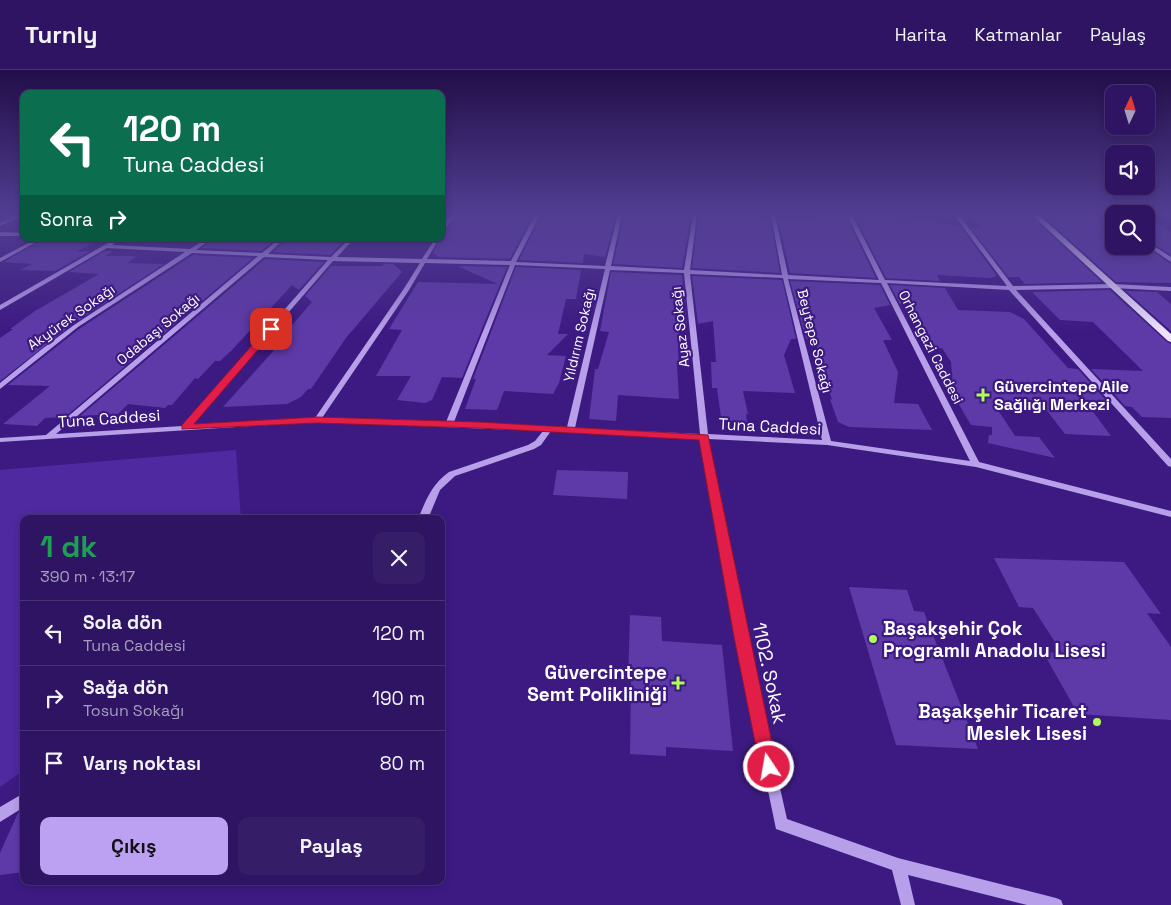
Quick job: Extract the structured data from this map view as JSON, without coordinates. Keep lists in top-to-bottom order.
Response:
{
  "streets": {
    "street": [
      "Akyürek Sokağı",
      "Ayaz Sokağı",
      "Odabaşı Sokağı",
      "Yıldırım Sokağı",
      "Beytepe Sokağı",
      "Orhangazi Caddesi",
      "Tuna Caddesi",
      "1102. Sokak"
    ]
  },
  "crossings": [
    ["Ayaz Sokağı", "Tuna Caddesi"],
    ["Ayaz Sokağı", "1102. Sokak"],
    ["Odabaşı Sokağı", "Tuna Caddesi"],
    ["Yıldırım Sokağı", "Tuna Caddesi"],
    ["Beytepe Sokağı", "Tuna Caddesi"],
    ["Orhangazi Caddesi", "Tuna Caddesi"],
    ["Tuna Caddesi", "1102. Sokak"]
  ],
  "places": {
    "health": ["Güvercintepe Aile Sağlığı Merkezi", "Güvercintepe Semt Polikliniği"],
    "other": ["Başakşehir Çok Programlı Anadolu Lisesi", "Başakşehir Ticaret Meslek Lisesi"]
  },
  "north": "top",
  "page": {
    "header": "Turnly",
    "nav": ["Harita", "Katmanlar", "Paylaş"],
    "turn": ["120 m", "Tuna Caddesi"],
    "then": "Sonra",
    "heading": ["1 dk", "390 m · 13:17"],
    "list": [
      {
        "name": "Sola dön",
        "note": "Tuna Caddesi",
        "value": "120 m"
      },
      {
        "name": "Sağa dön",
        "note": "Tosun Sokağı",
        "value": "190 m"
      },
      {
        "name": "Varış noktası",
        "value": "80 m"
      }
    ],
    "buttons": ["Çıkış", "Paylaş"]
  }
}
